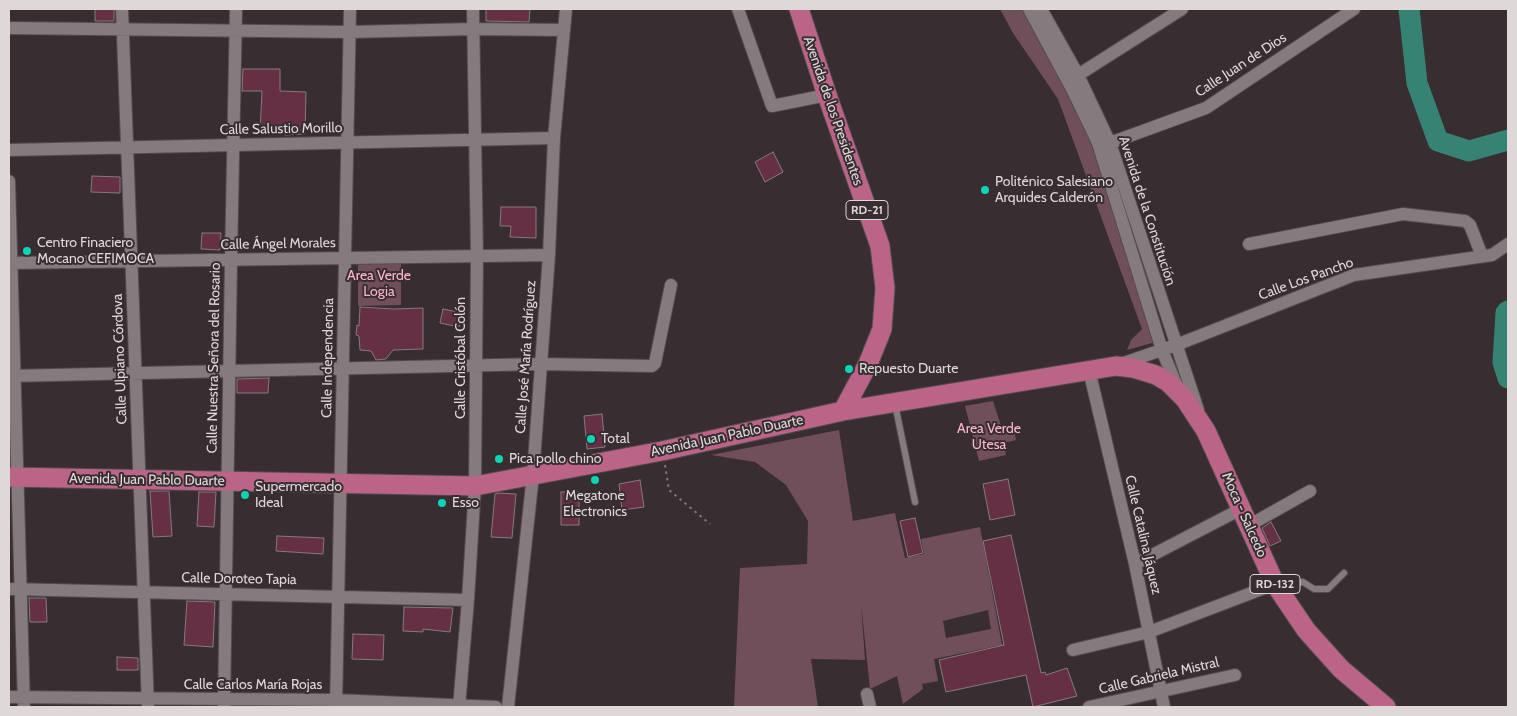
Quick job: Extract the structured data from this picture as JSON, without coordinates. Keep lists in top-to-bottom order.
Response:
{
  "streets": {
    "main road": [
      "Avenida de los Presidentes",
      "RD-21",
      "Avenida Juan Pablo Duarte",
      "Moca - Salcedo",
      "RD-132"
    ],
    "street": [
      "Calle Juan de Dios",
      "Calle Salustio Morillo",
      "Avenida de la Constitución",
      "Calle Ángel Morales",
      "Calle Los Pancho",
      "Calle José María Rodríguez",
      "Calle Nuestra Señora del Rosario",
      "Calle Independencia",
      "Calle Cristóbal Colón",
      "Calle Ulpiano Córdova",
      "Calle Catalina Jáquez",
      "Calle Doroteo Tapia",
      "Calle Gabriela Mistral",
      "Calle Carlos María Rojas"
    ]
  },
  "crossings": [
    ["Calle Juan de Dios", "Avenida de la Constitución"],
    ["Avenida de los Presidentes", "Avenida Juan Pablo Duarte"],
    ["Calle Salustio Morillo", "Calle José María Rodríguez"],
    ["Calle Salustio Morillo", "Calle Nuestra Señora del Rosario"],
    ["Calle Salustio Morillo", "Calle Independencia"],
    ["Calle Salustio Morillo", "Calle Cristóbal Colón"],
    ["Calle Salustio Morillo", "Calle Ulpiano Córdova"],
    ["Avenida de la Constitución", "Calle Los Pancho"],
    ["Avenida de la Constitución", "Avenida Juan Pablo Duarte"],
    ["Avenida de la Constitución", "Moca - Salcedo"],
    ["Calle Ángel Morales", "Calle José María Rodríguez"],
    ["Calle Ángel Morales", "Calle Nuestra Señora del Rosario"],
    ["Calle Ángel Morales", "Calle Independencia"],
    ["Calle Ángel Morales", "Calle Cristóbal Colón"],
    ["Calle Ángel Morales", "Calle Ulpiano Córdova"],
    ["Calle Los Pancho", "Avenida Juan Pablo Duarte"],
    ["Calle José María Rodríguez", "Avenida Juan Pablo Duarte"],
    ["Calle Nuestra Señora del Rosario", "Avenida Juan Pablo Duarte"],
    ["Calle Nuestra Señora del Rosario", "Calle Doroteo Tapia"],
    ["Calle Nuestra Señora del Rosario", "Calle Carlos María Rojas"],
    ["Calle Independencia", "Avenida Juan Pablo Duarte"],
    ["Calle Independencia", "Calle Doroteo Tapia"],
    ["Calle Independencia", "Calle Carlos María Rojas"],
    ["Calle Cristóbal Colón", "Avenida Juan Pablo Duarte"],
    ["Calle Cristóbal Colón", "Calle Doroteo Tapia"],
    ["Calle Cristóbal Colón", "Calle Carlos María Rojas"],
    ["Calle Ulpiano Córdova", "Avenida Juan Pablo Duarte"],
    ["Calle Ulpiano Córdova", "Calle Doroteo Tapia"],
    ["Calle Ulpiano Córdova", "Calle Carlos María Rojas"],
    ["Avenida Juan Pablo Duarte", "Moca - Salcedo"],
    ["Avenida Juan Pablo Duarte", "Calle Catalina Jáquez"],
    ["Calle Catalina Jáquez", "Calle Gabriela Mistral"]
  ],
  "parks": ["Area Verde Logia", "Area Verde Utesa"],
  "places": [
    "Politénico Salesiano Arquides Calderón",
    "Centro Finaciero Mocano CEFIMOCA",
    "Repuesto Duarte",
    "Total",
    "Pica pollo chino",
    "Megatone Electronics",
    "Supermercado Ideal",
    "Esso"
  ]
}
